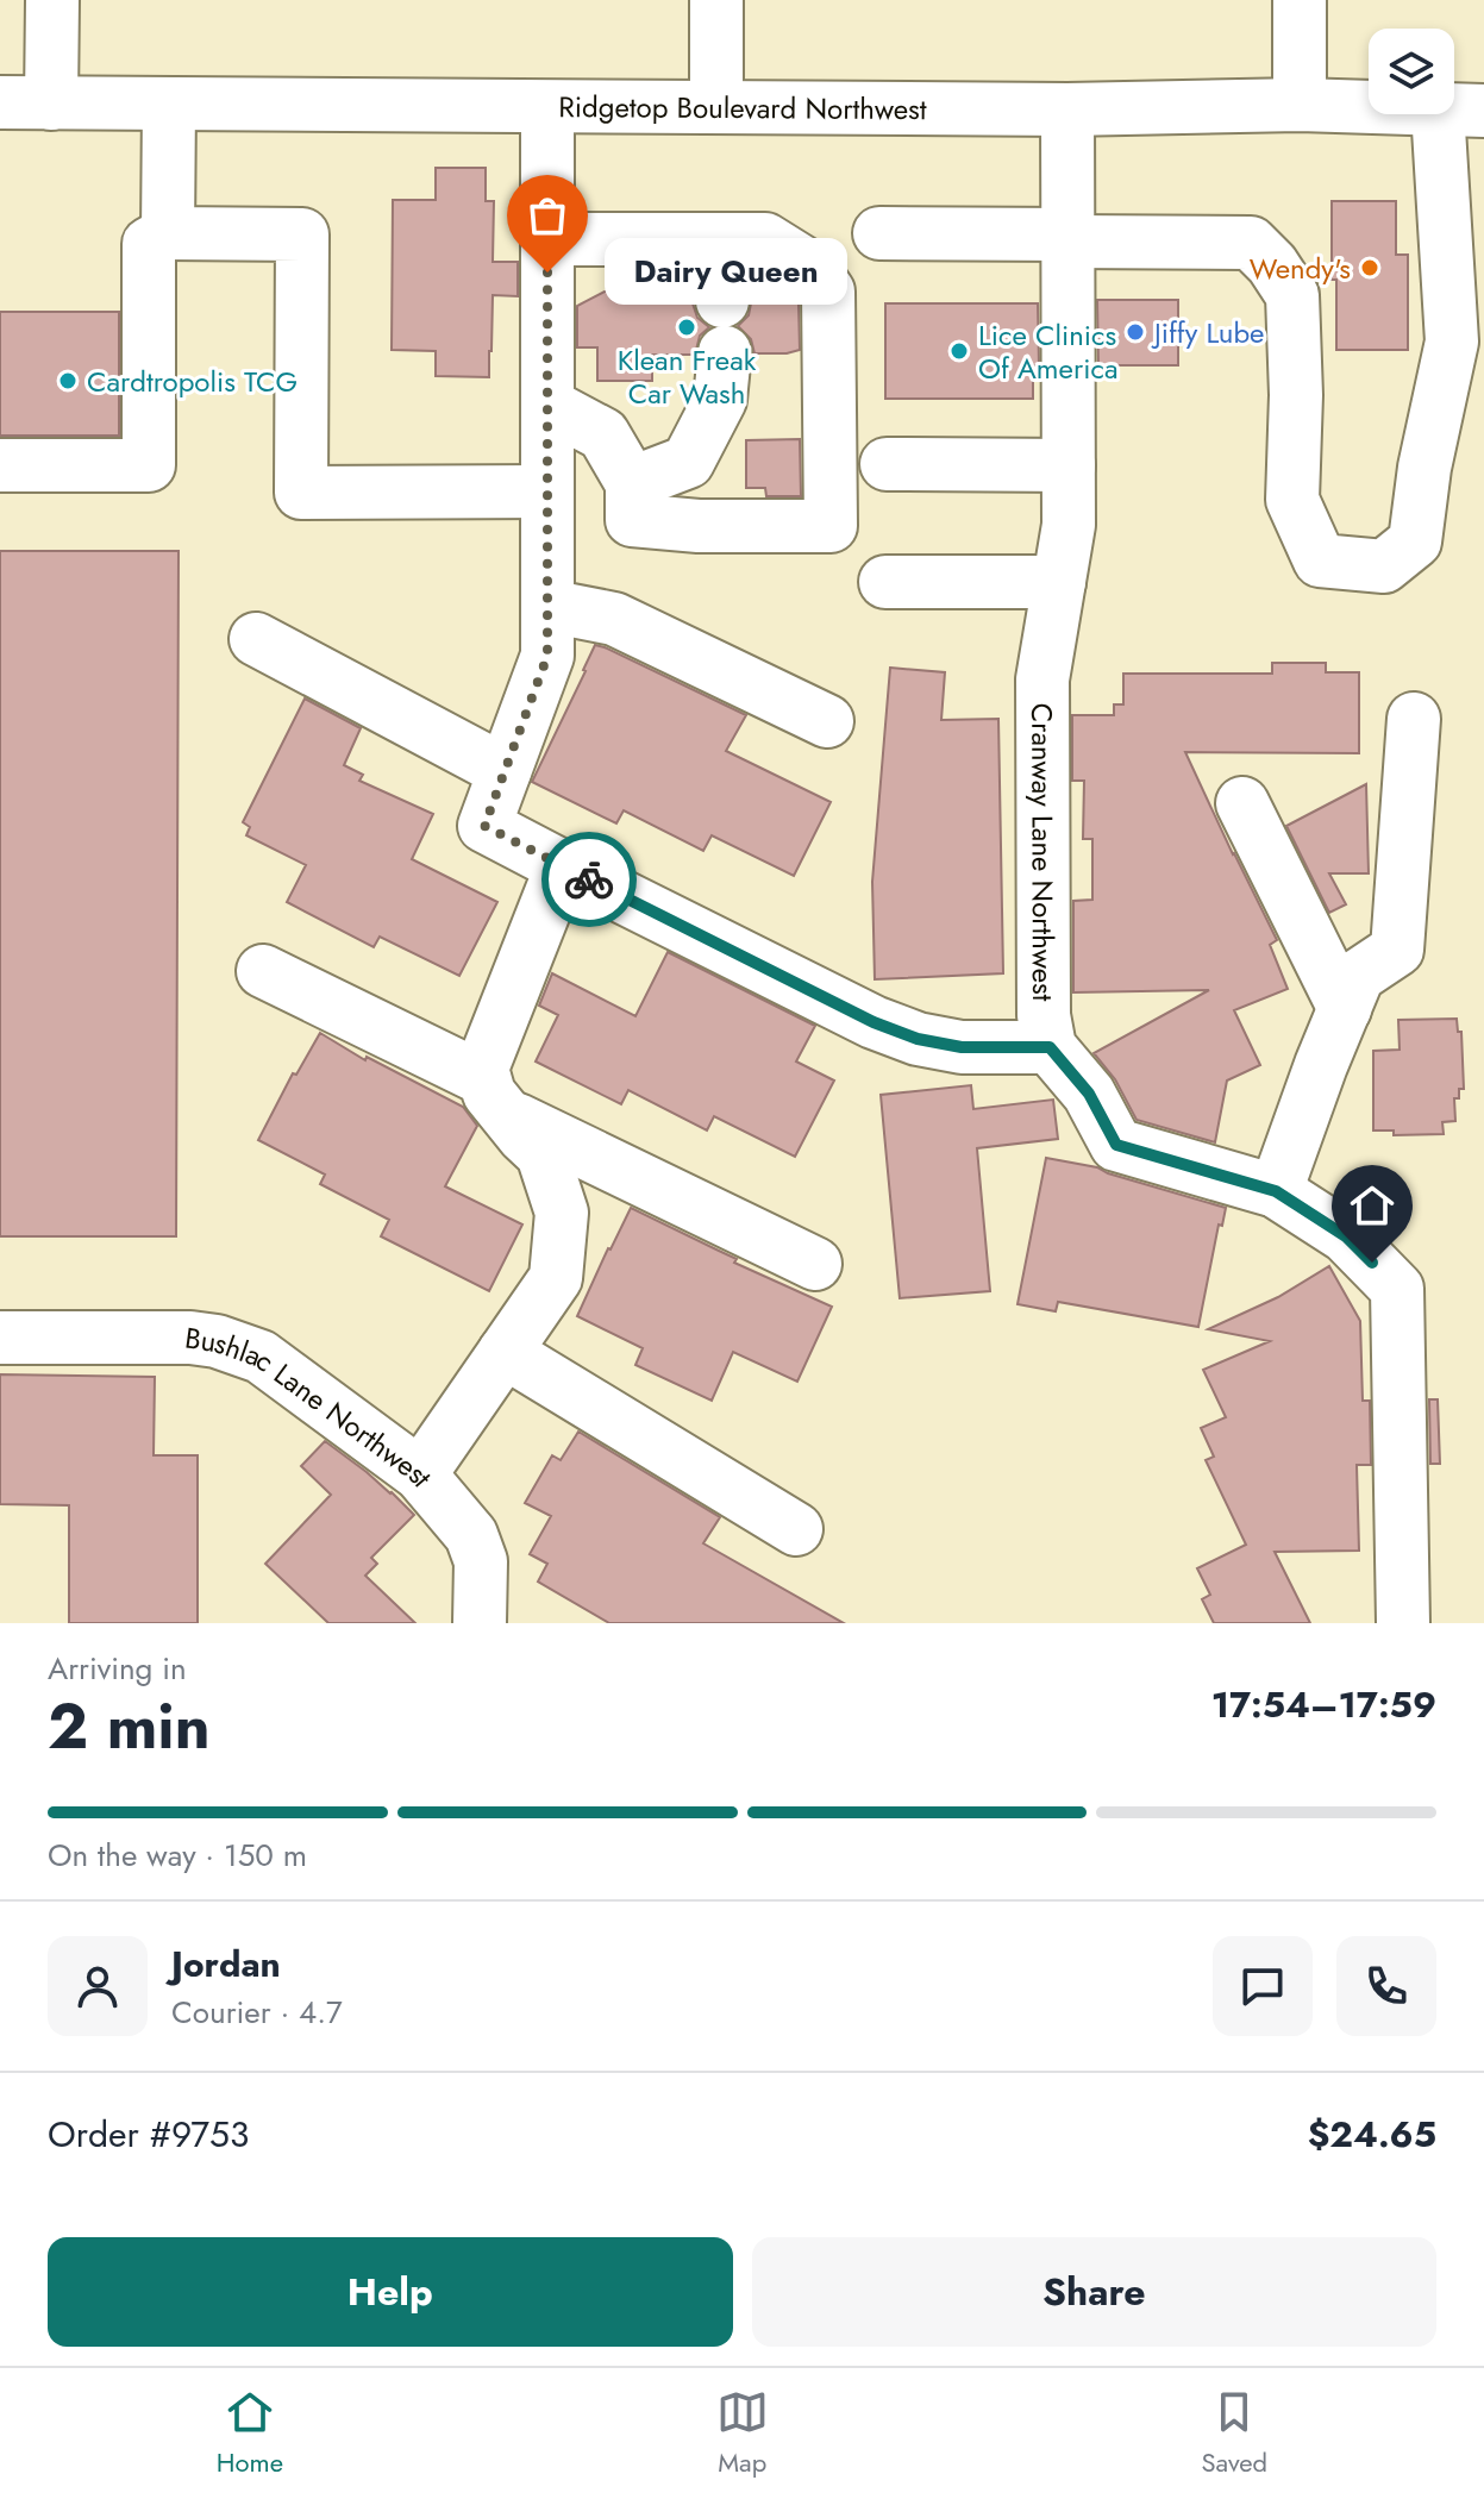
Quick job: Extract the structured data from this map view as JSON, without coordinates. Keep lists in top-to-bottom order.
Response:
{
  "streets": {
    "street": ["Ridgetop Boulevard Northwest", "Cranway Lane Northwest", "Bushlac Lane Northwest"]
  },
  "crossings": [
    ["Ridgetop Boulevard Northwest", "Cranway Lane Northwest"]
  ],
  "places": [
    "Wendy's",
    "Dairy Queen",
    "Klean Freak Car Wash",
    "Jiffy Lube",
    "Lice Clinics Of America",
    "Cardtropolis TCG"
  ],
  "page": {
    "bubble": "Dairy Queen",
    "heading": ["2 min", "Arriving in", "17:54–17:59"],
    "panel": [
      "Jordan",
      "Courier · 4.7",
      "Order #9753",
      "$24.65"
    ],
    "bar": "On the way · 150 m",
    "buttons": ["Help", "Share"],
    "tabs": ["Home", "Map", "Saved"]
  }
}
